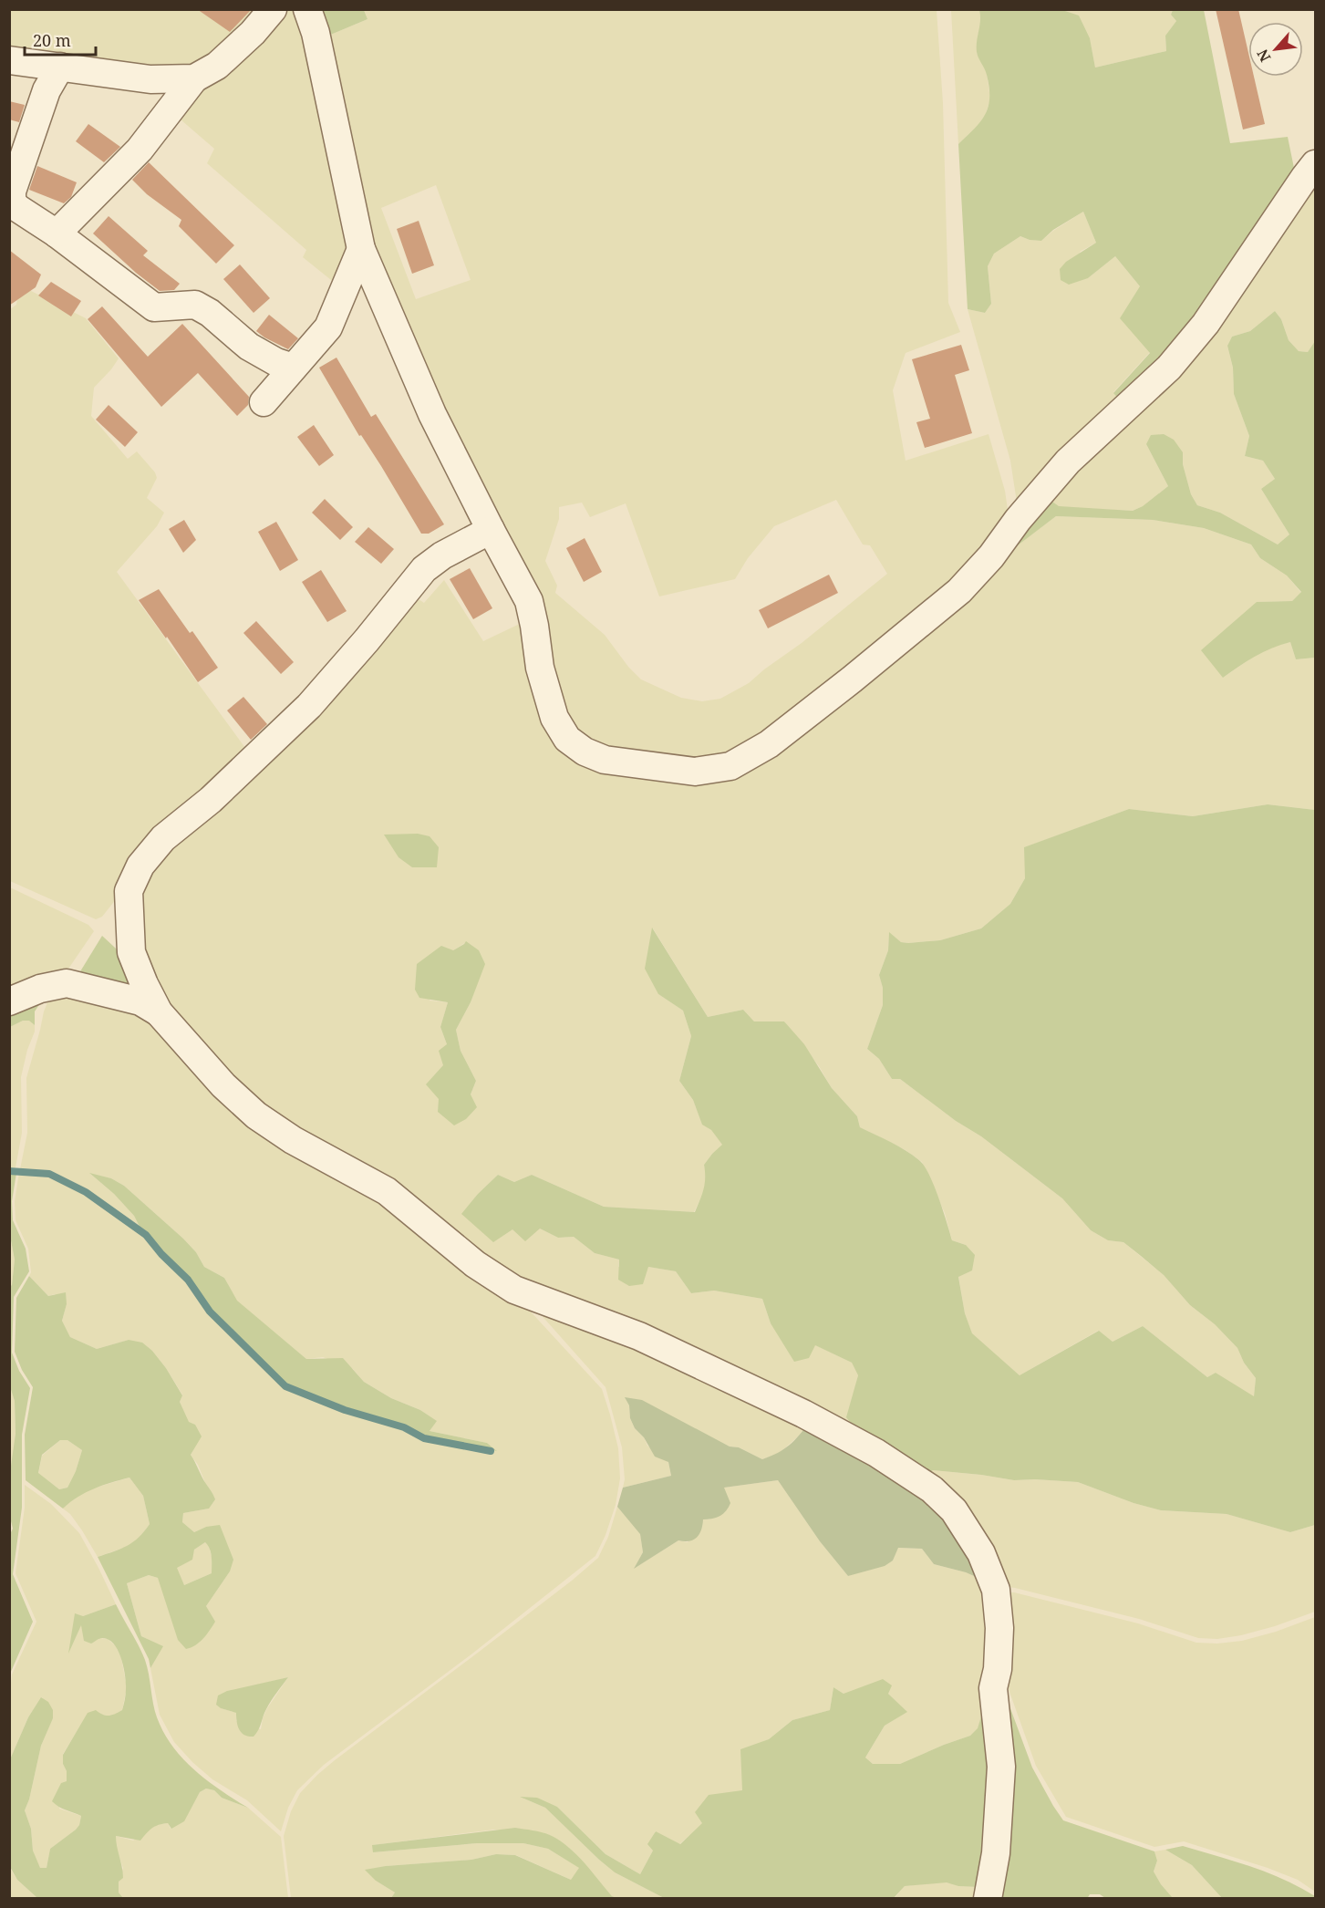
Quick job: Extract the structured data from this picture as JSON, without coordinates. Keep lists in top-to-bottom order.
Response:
{
  "scale_bar": "20 m",
  "north": "bottom left"
}
